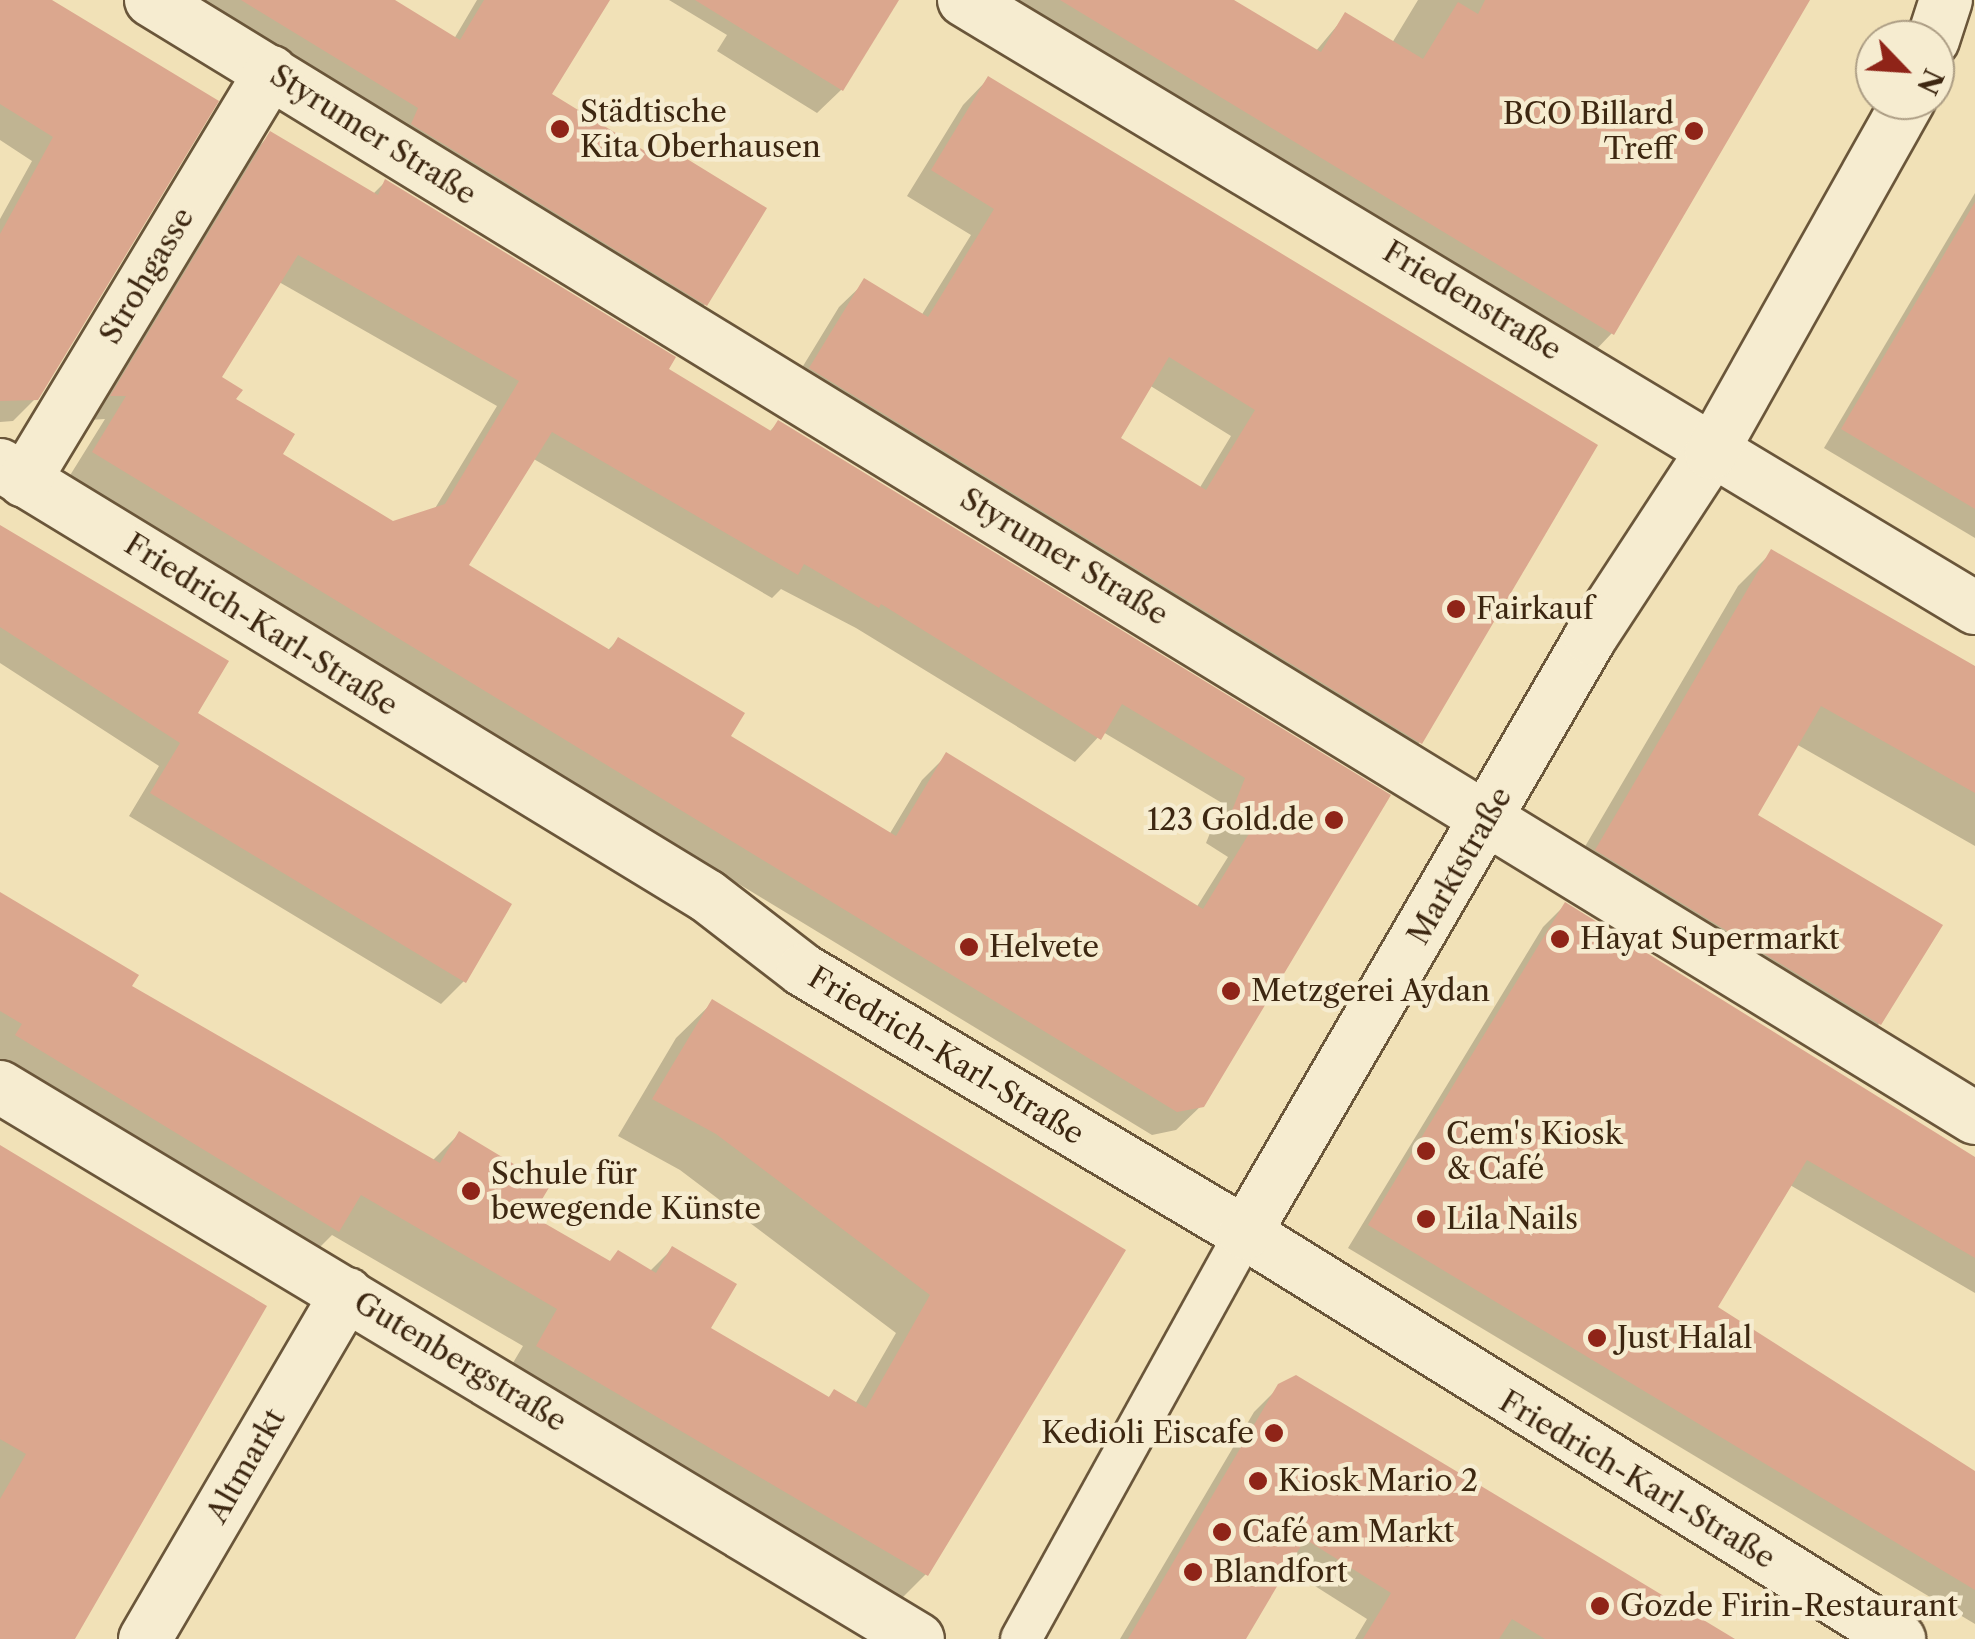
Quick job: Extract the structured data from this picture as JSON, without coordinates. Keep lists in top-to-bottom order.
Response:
{
  "streets": {
    "street": [
      "Styrumer Straße",
      "Strohgasse",
      "Friedenstraße",
      "Friedrich-Karl-Straße",
      "Marktstraße",
      "Gutenbergstraße",
      "Altmarkt"
    ]
  },
  "crossings": [
    ["Styrumer Straße", "Strohgasse"],
    ["Styrumer Straße", "Marktstraße"],
    ["Strohgasse", "Friedrich-Karl-Straße"],
    ["Friedenstraße", "Marktstraße"],
    ["Friedrich-Karl-Straße", "Marktstraße"],
    ["Gutenbergstraße", "Altmarkt"]
  ],
  "places": [
    "Städtische Kita Oberhausen",
    "BCO Billard Treff",
    "Fairkauf",
    "123 Gold.de",
    "Hayat Supermarkt",
    "Helvete",
    "Metzgerei Aydan",
    "Cem's Kiosk & Café",
    "Schule für bewegende Künste",
    "Lila Nails",
    "Just Halal",
    "Kedioli Eiscafe",
    "Kiosk Mario 2",
    "Café am Markt",
    "Blandfort",
    "Gozde Firin-Restaurant"
  ],
  "north": "bottom right"
}
